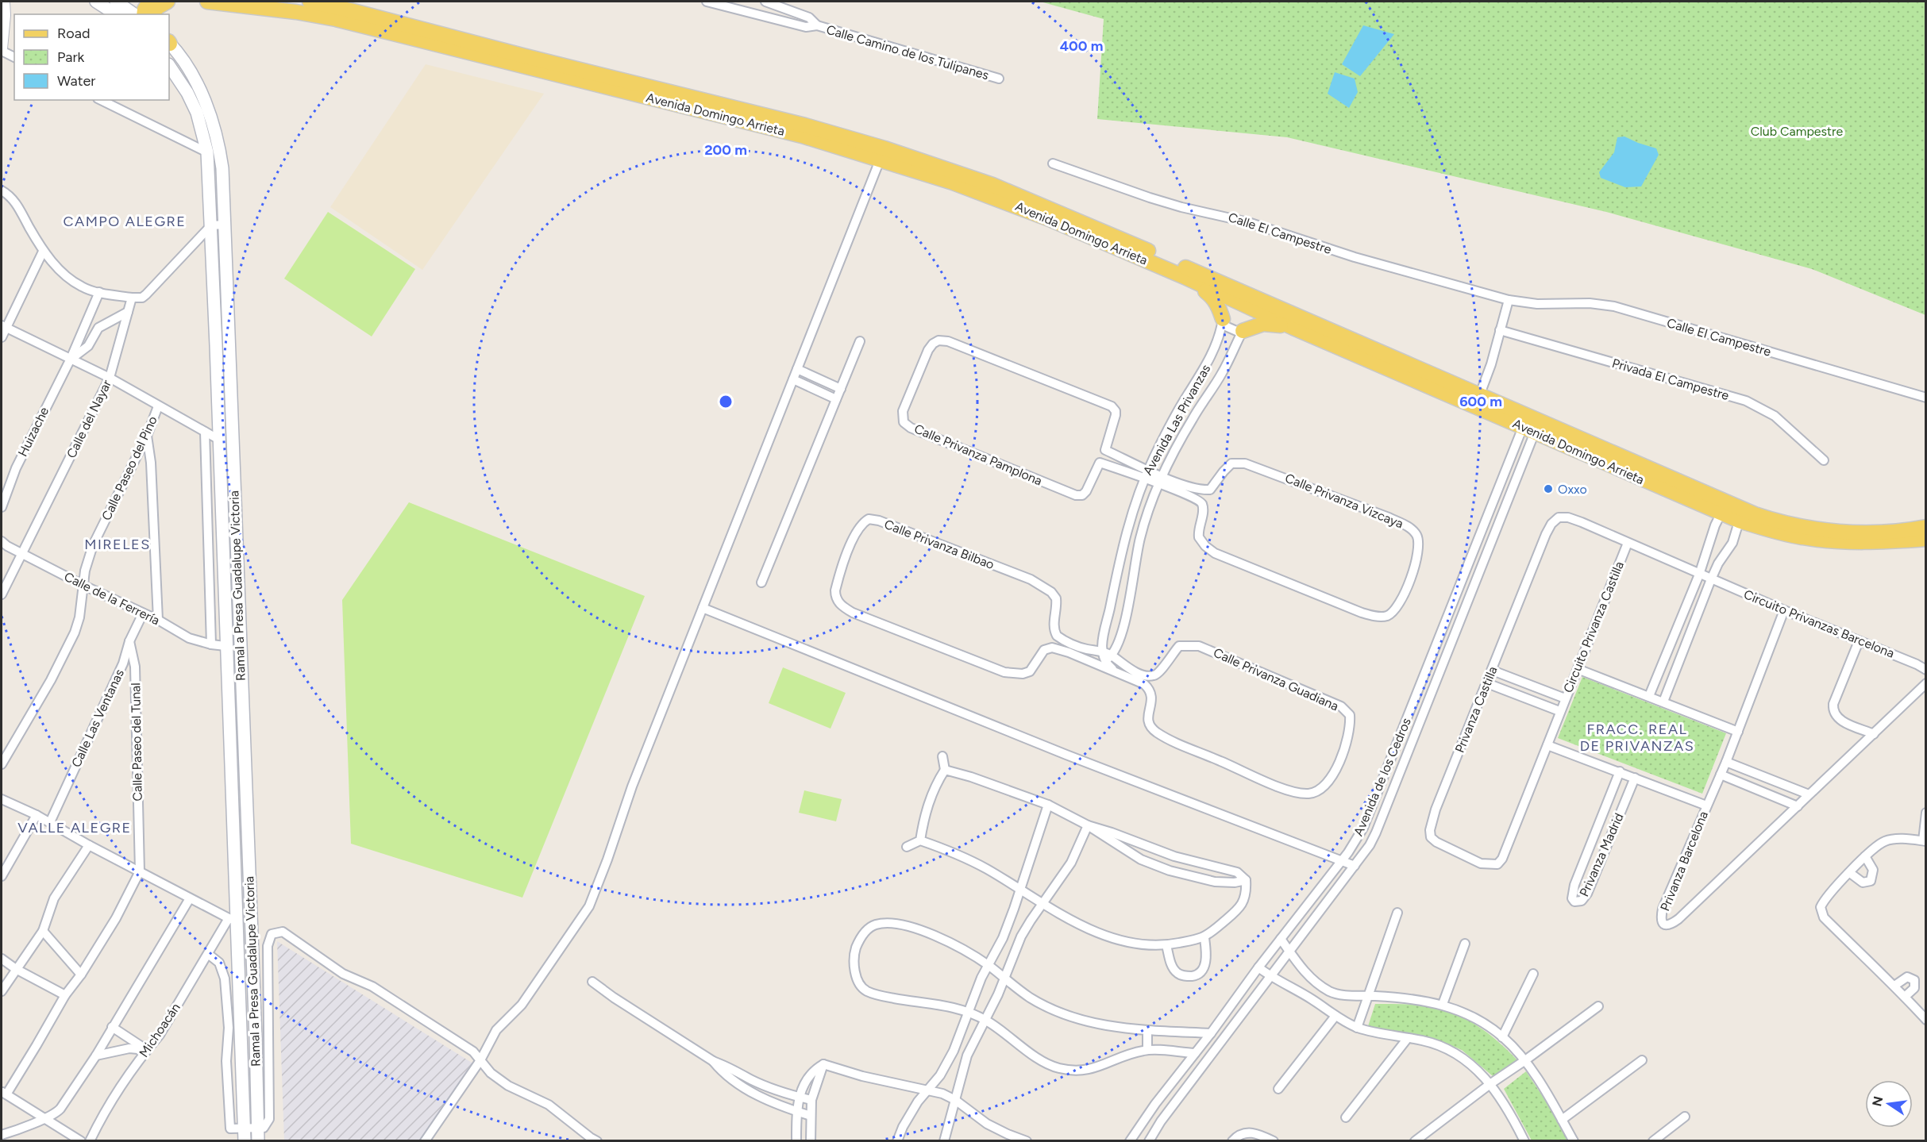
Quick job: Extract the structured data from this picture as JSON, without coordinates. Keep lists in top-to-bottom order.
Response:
{
  "streets": {
    "main road": ["Avenida Domingo Arrieta", "Ramal a Presa Guadalupe Victoria"],
    "street": [
      "Calle Camino de los Tulipanes",
      "Calle El Campestre",
      "Privada El Campestre",
      "Calle del Nayar",
      "Avenida Las Privanzas",
      "Huizache",
      "Calle Privanza Pamplona",
      "Calle Paseo del Pino",
      "Calle Privanza Vizcaya",
      "Calle Privanza Bilbao",
      "Calle de la Ferrería",
      "Circuito Privanzas Barcelona",
      "Circuito Privanza Castilla",
      "Calle Privanza Guadiana",
      "Privanza Castilla",
      "Calle Las Ventanas",
      "Calle Paseo del Tunal",
      "Avenida de los Cedros",
      "Privanza Madrid",
      "Privanza Barcelona",
      "Michoacán"
    ]
  },
  "crossings": [
    ["Avenida Domingo Arrieta", "Avenida de los Cedros"],
    ["Calle del Nayar", "Calle de la Ferrería"],
    ["Avenida Las Privanzas", "Calle Privanza Pamplona"],
    ["Avenida Las Privanzas", "Calle Privanza Vizcaya"],
    ["Avenida Las Privanzas", "Calle Privanza Bilbao"],
    ["Avenida Las Privanzas", "Calle Privanza Guadiana"],
    ["Calle Privanza Pamplona", "Calle Privanza Vizcaya"],
    ["Calle Paseo del Pino", "Calle de la Ferrería"],
    ["Calle Privanza Bilbao", "Calle Privanza Guadiana"],
    ["Ramal a Presa Guadalupe Victoria", "Calle de la Ferrería"],
    ["Ramal a Presa Guadalupe Victoria", "Michoacán"],
    ["Calle de la Ferrería", "Calle Las Ventanas"],
    ["Circuito Privanzas Barcelona", "Privanza Castilla"],
    ["Circuito Privanzas Barcelona", "Privanza Barcelona"],
    ["Circuito Privanza Castilla", "Privanza Castilla"],
    ["Calle Las Ventanas", "Calle Paseo del Tunal"]
  ],
  "districts": [
    "CAMPO ALEGRE",
    "MIRELES",
    "FRACC. REAL DE PRIVANZAS",
    "VALLE ALEGRE"
  ],
  "parks": ["Club Campestre"],
  "places": ["Oxxo"],
  "legend": ["Road", "Park", "Water"],
  "north": "left",
  "rings": ["400 m", "200 m", "600 m"]
}
